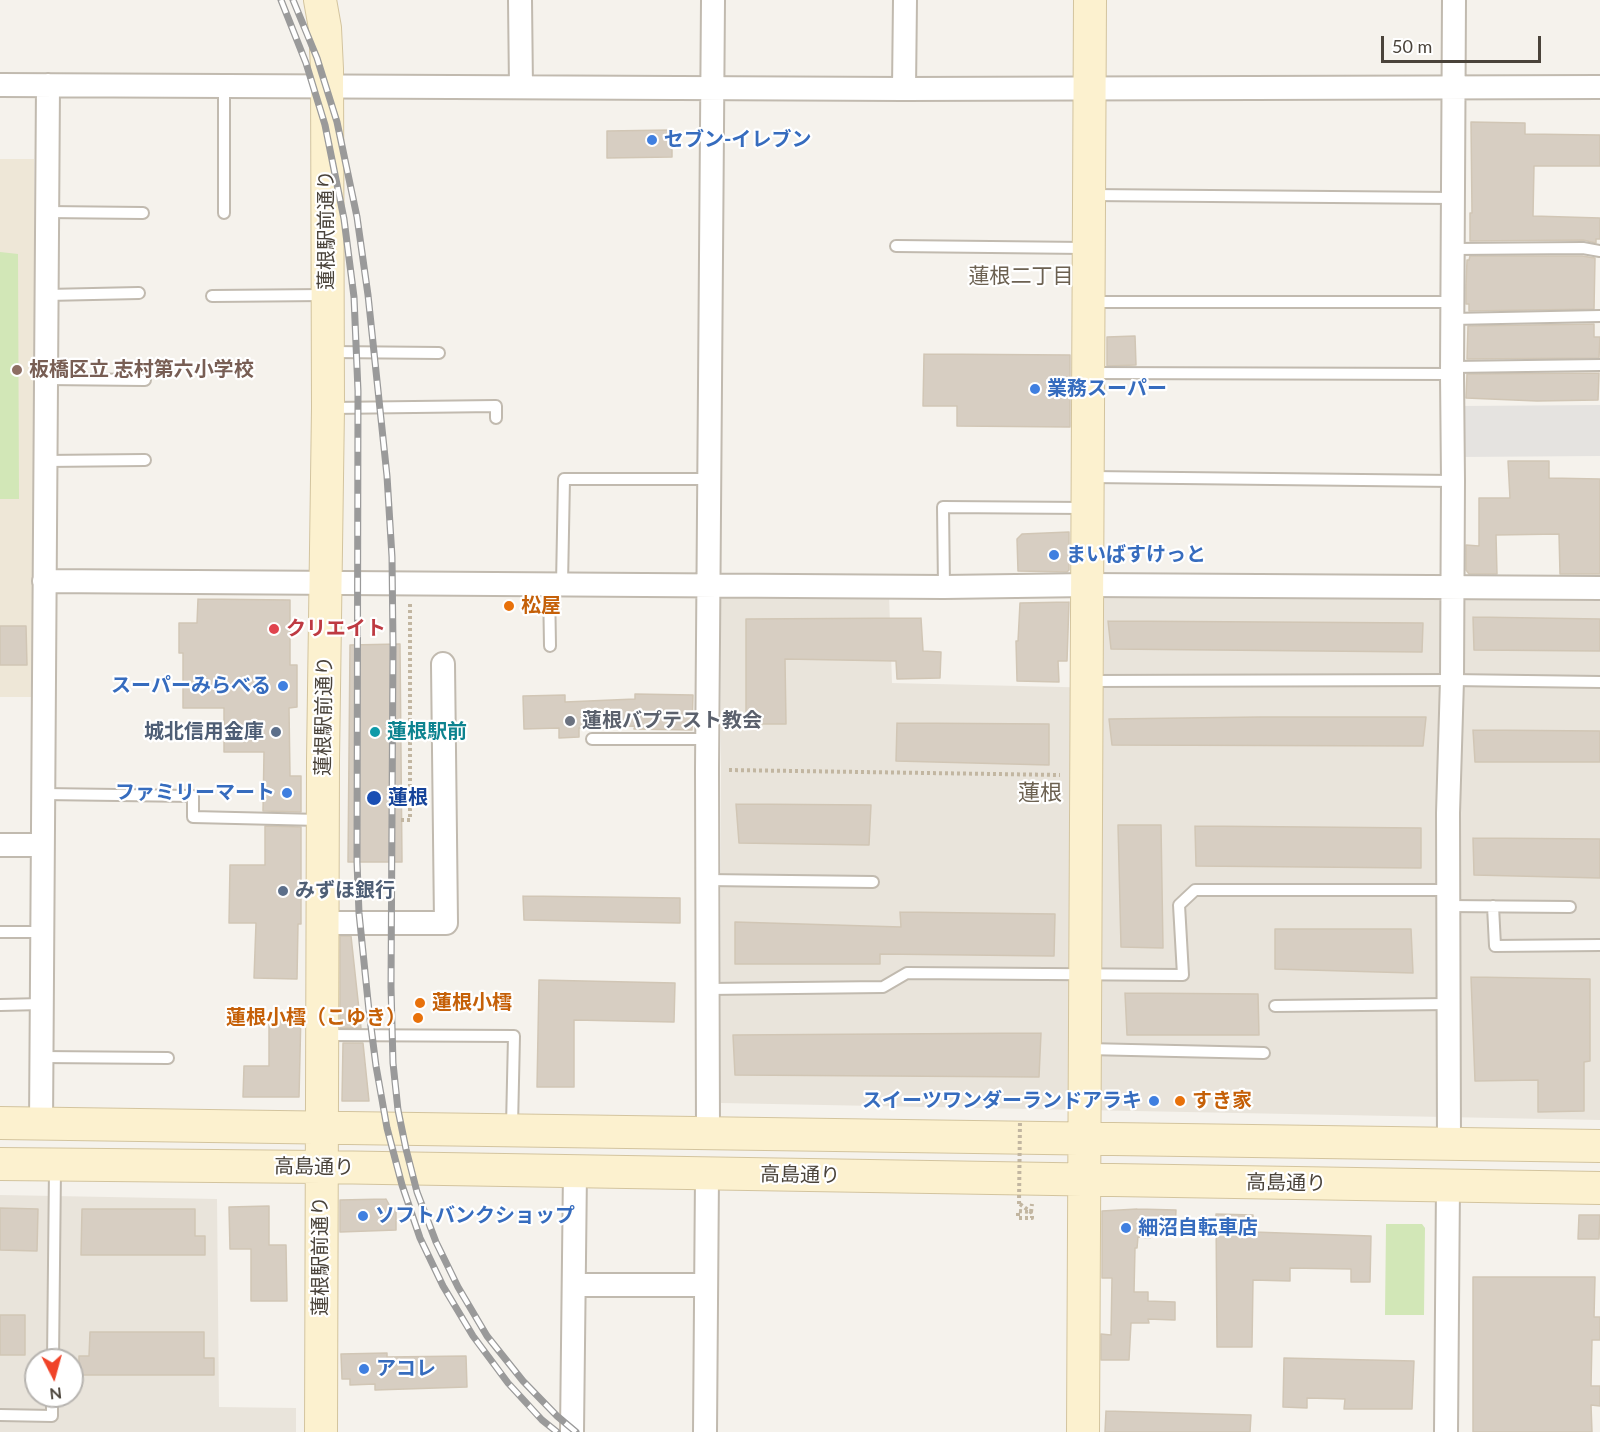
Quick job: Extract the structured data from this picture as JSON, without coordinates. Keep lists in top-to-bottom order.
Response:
{
  "streets": {
    "main road": ["蓮根駅前通り", "高島通り"]
  },
  "crossings": [
    ["蓮根駅前通り", "高島通り"]
  ],
  "districts": ["蓮根二丁目", "蓮根"],
  "places": [
    "セブン-イレブン",
    "板橋区立 志村第六小学校",
    "業務スーパー",
    "まいばすけっと",
    "松屋",
    "クリエイト",
    "スーパーみらべる",
    "蓮根バプテスト教会",
    "城北信用金庫",
    "蓮根駅前",
    "ファミリーマート",
    "蓮根",
    "みずほ銀行",
    "蓮根小樰",
    "蓮根小樰（こゆき）",
    "スイーツワンダーランドアラキ",
    "すき家",
    "ソフトバンクショップ",
    "細沼自転車店",
    "アコレ"
  ],
  "scale_bar": "50 m",
  "north": "bottom"
}
